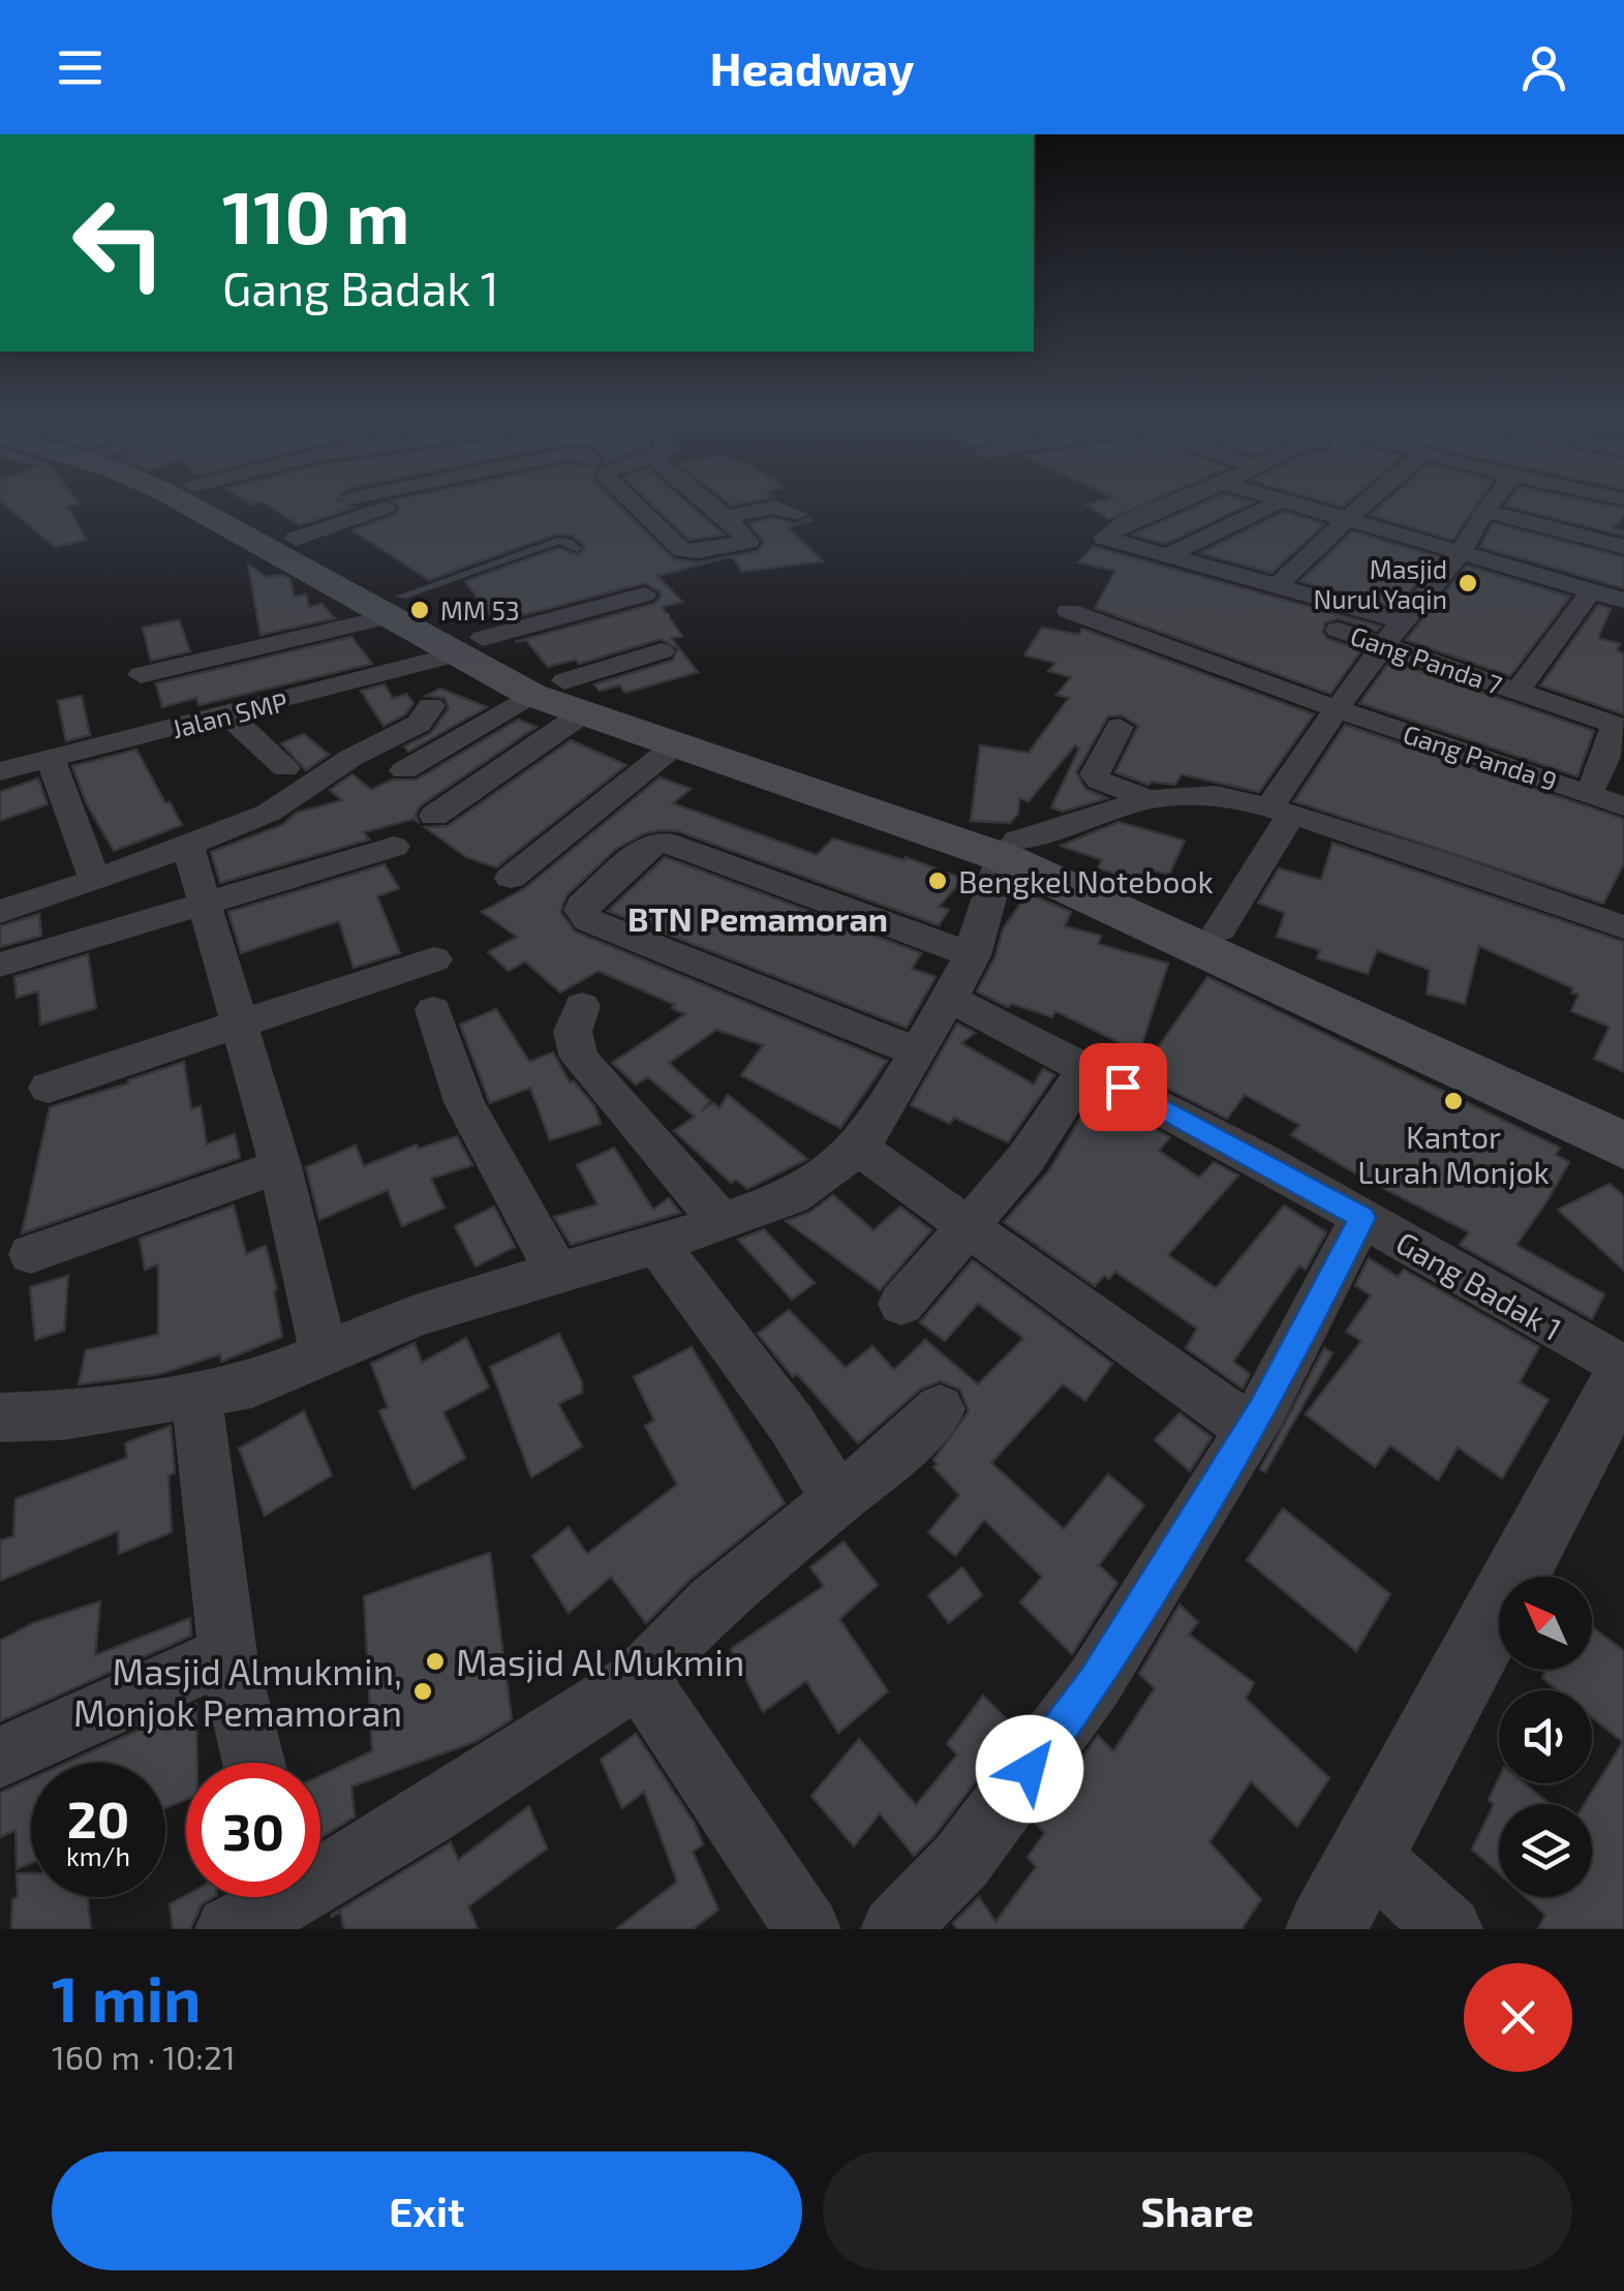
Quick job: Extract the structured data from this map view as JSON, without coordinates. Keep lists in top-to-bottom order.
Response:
{
  "streets": {
    "street": [
      "Gang Panda 7",
      "Jalan SMP",
      "Gang Panda 9",
      "Gang Badak 1"
    ]
  },
  "districts": ["BTN Pemamoran"],
  "places": [
    "Masjid Nurul Yaqin",
    "MM 53",
    "Bengkel Notebook",
    "Kantor Lurah Monjok",
    "Masjid Al Mukmin",
    "Masjid Almukmin, Monjok Pemamoran"
  ],
  "north": "top left",
  "page": {
    "header": "Headway",
    "turn": ["110 m", "Gang Badak 1"],
    "speed": "20 km/h",
    "limit": "30",
    "heading": ["1 min", "160 m · 10:21"],
    "buttons": ["Exit", "Share"]
  }
}
